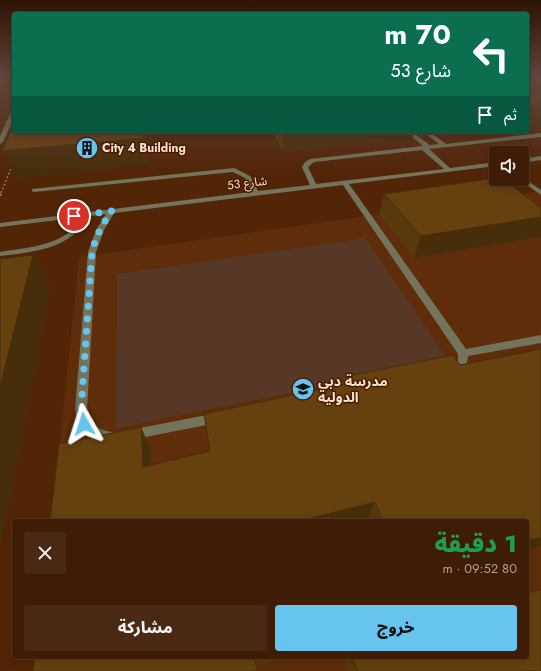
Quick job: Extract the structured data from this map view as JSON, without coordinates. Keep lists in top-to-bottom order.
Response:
{
  "streets": {
    "lane": ["شارع 53"]
  },
  "places": {
    "building": ["City 4 Building"],
    "school or university": ["مدرسة دبي الدولية"]
  },
  "page": {
    "turn": ["70 m", "شارع 53"],
    "then": "ثم",
    "heading": ["1 دقيقة", "80 m · 09:52"],
    "buttons": ["خروج", "مشاركة"]
  }
}
